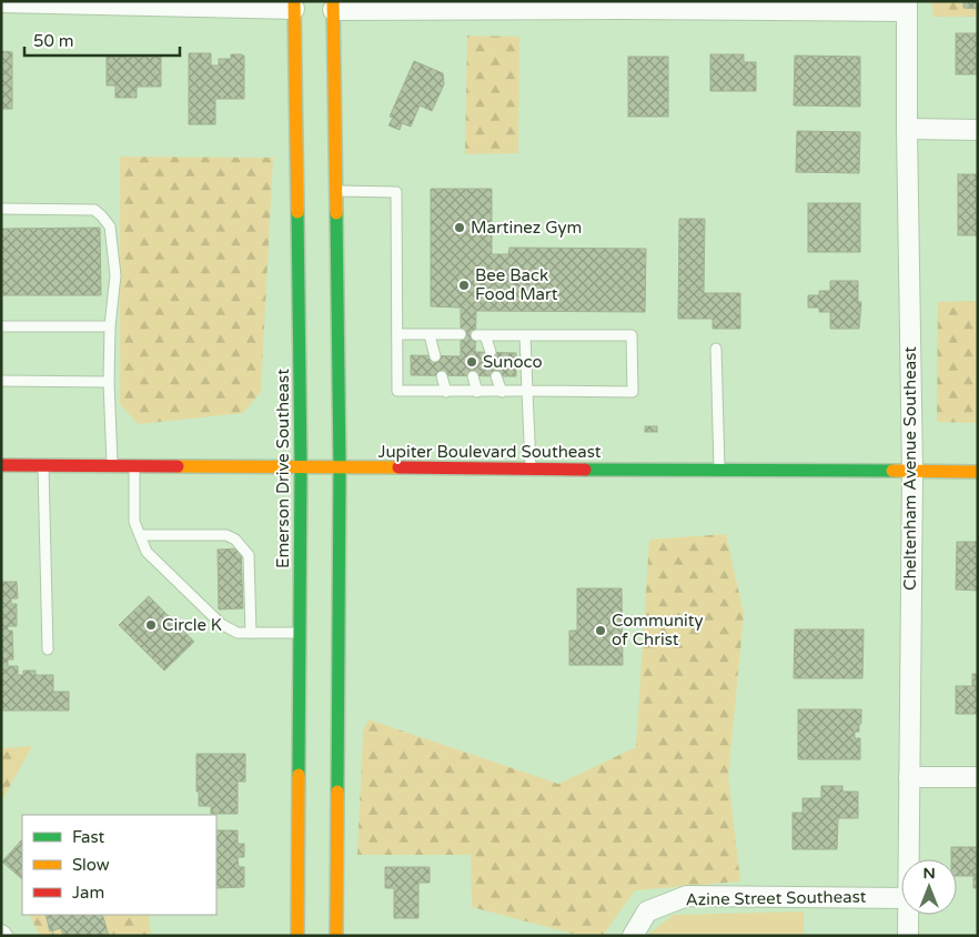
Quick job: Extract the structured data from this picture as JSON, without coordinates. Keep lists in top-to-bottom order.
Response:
{
  "streets": {
    "street": [
      "Jupiter Boulevard Southeast",
      "Emerson Drive Southeast",
      "Cheltenham Avenue Southeast",
      "Azine Street Southeast"
    ]
  },
  "crossings": [
    ["Jupiter Boulevard Southeast", "Emerson Drive Southeast"],
    ["Jupiter Boulevard Southeast", "Cheltenham Avenue Southeast"]
  ],
  "places": [
    "Martinez Gym",
    "Bee Back Food Mart",
    "Sunoco",
    "Circle K",
    "Community of Christ"
  ],
  "legend": ["Fast", "Slow", "Jam"],
  "scale_bar": "50 m",
  "north": "top"
}
